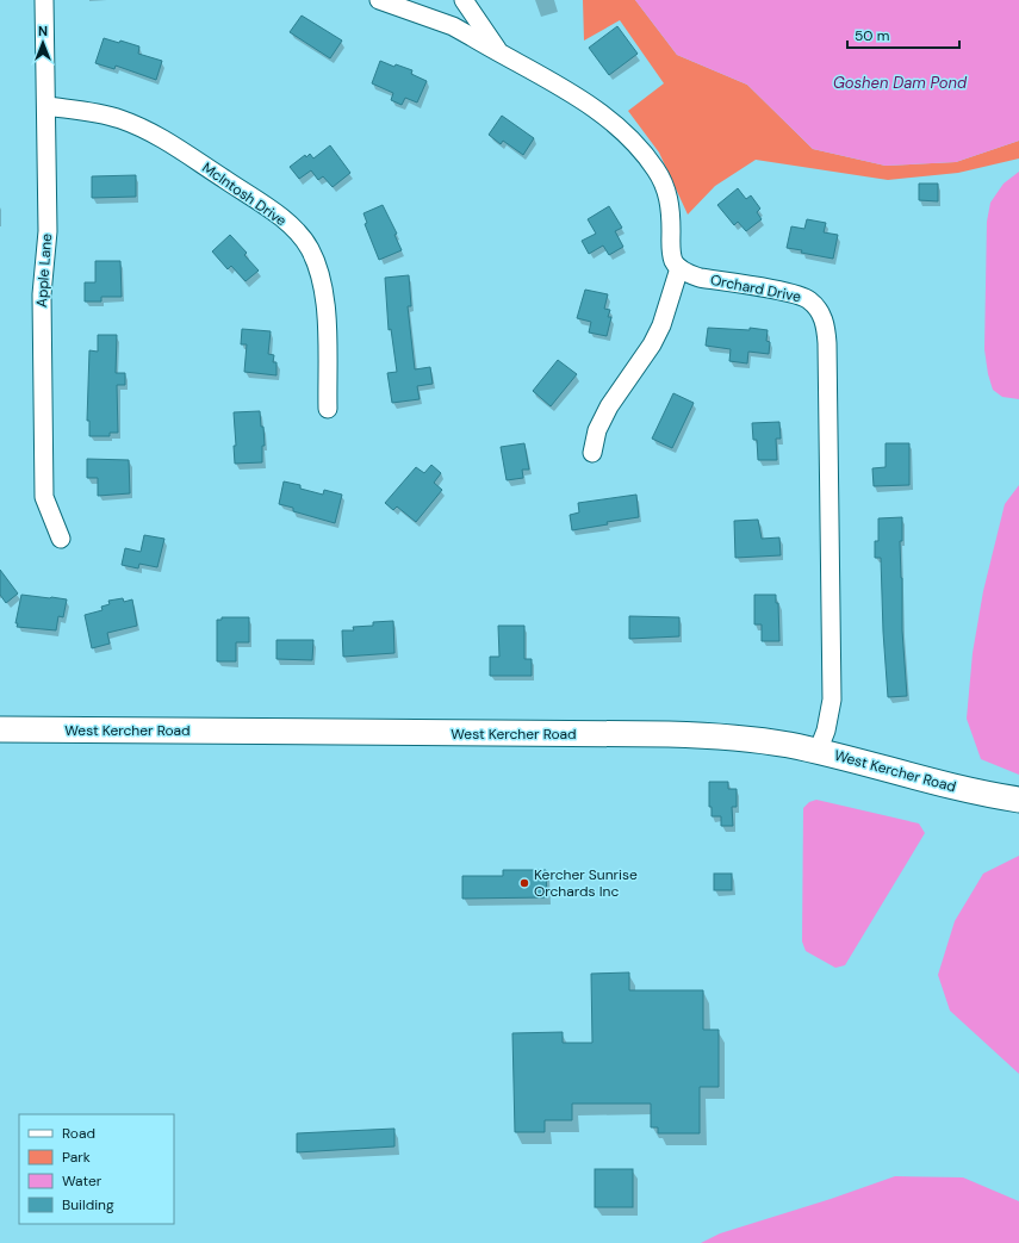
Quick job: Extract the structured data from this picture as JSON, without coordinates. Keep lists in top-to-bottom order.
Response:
{
  "streets": {
    "main road": ["West Kercher Road"],
    "street": ["McIntosh Drive", "Apple Lane", "Orchard Drive"]
  },
  "crossings": [
    ["McIntosh Drive", "Apple Lane"],
    ["Orchard Drive", "West Kercher Road"]
  ],
  "water": ["Goshen Dam Pond"],
  "places": ["Kercher Sunrise Orchards Inc"],
  "legend": [
    "Road",
    "Park",
    "Water",
    "Building"
  ],
  "scale_bar": "50 m",
  "north": "top"
}
